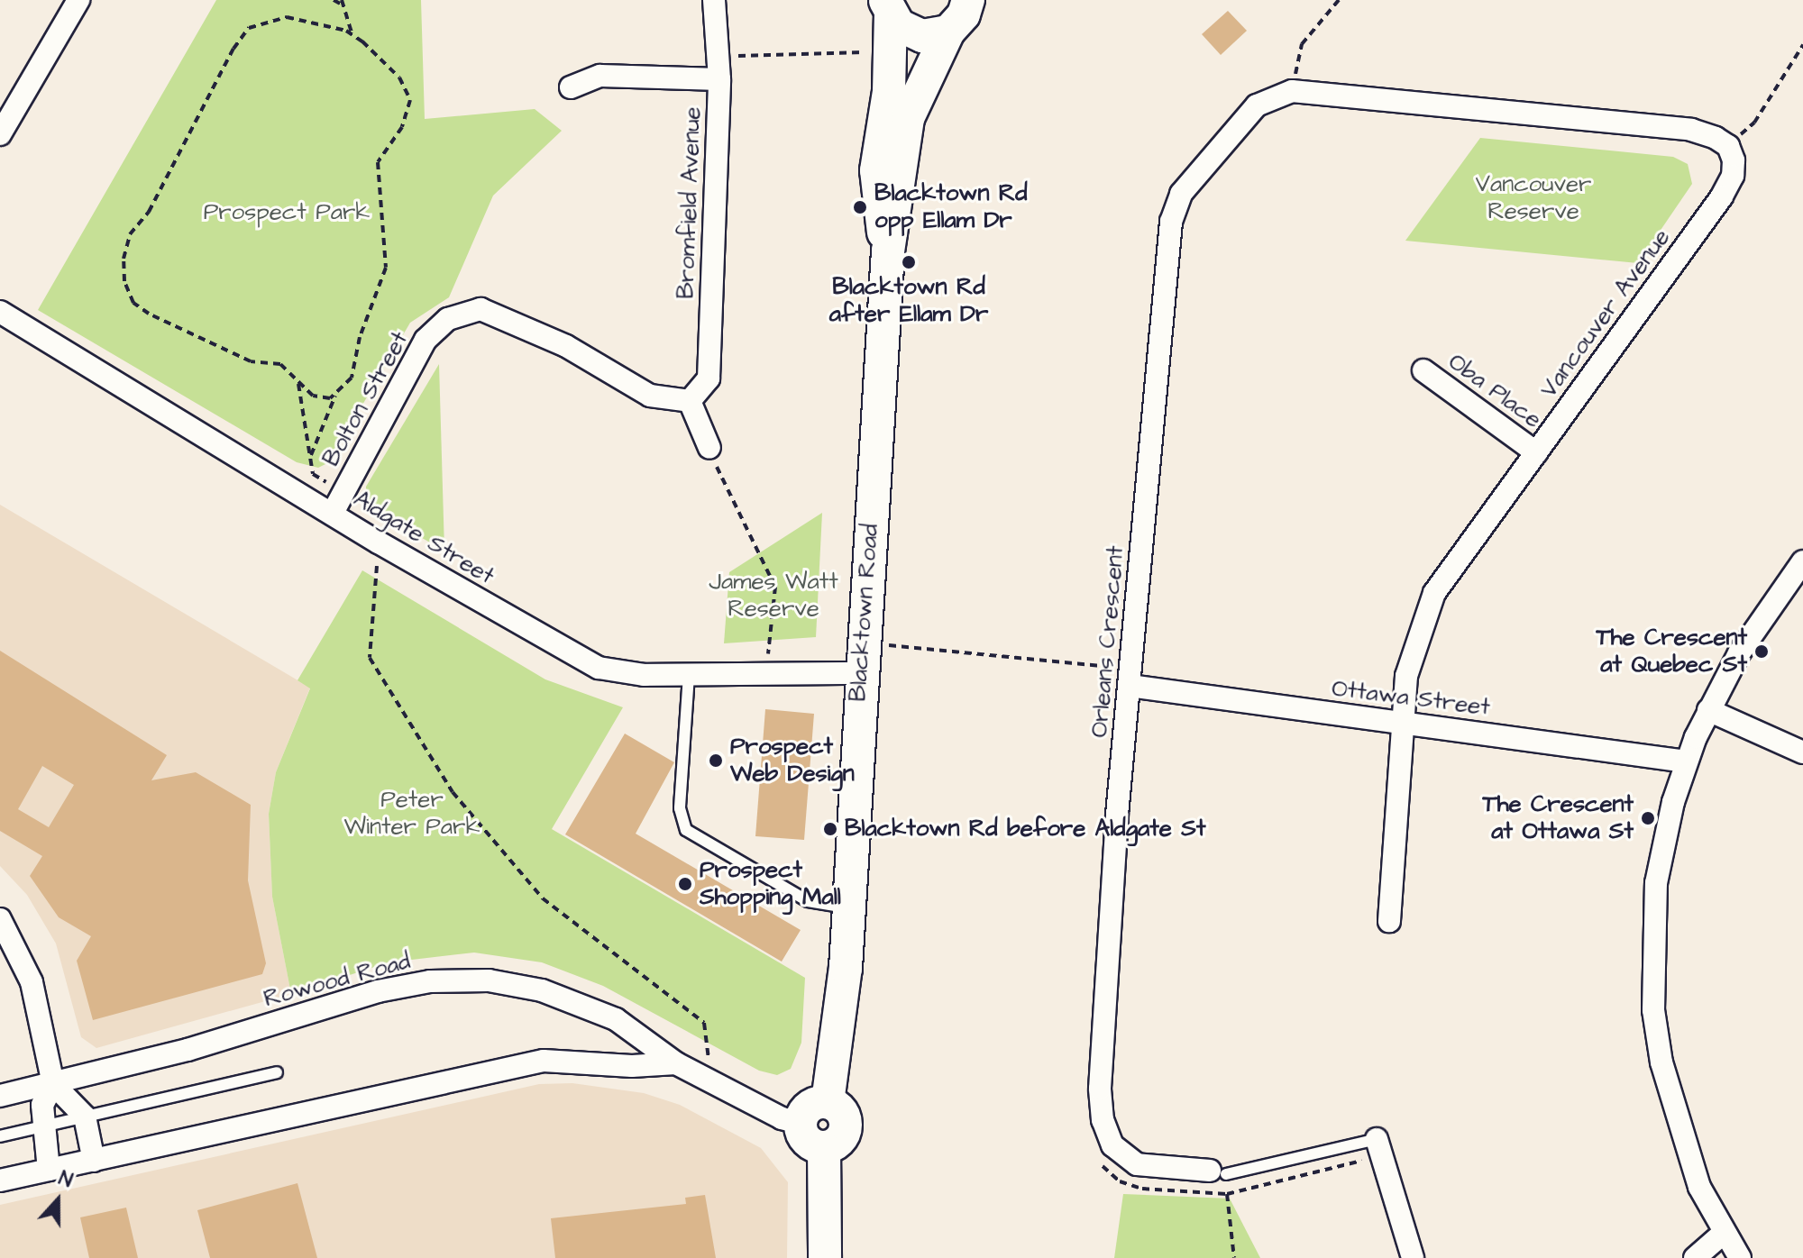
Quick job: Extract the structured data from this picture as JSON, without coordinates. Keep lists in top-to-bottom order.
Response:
{
  "streets": {
    "main road": ["Blacktown Road"],
    "street": [
      "Bromfield Avenue",
      "Vancouver Avenue",
      "Oba Place",
      "Bolton Street",
      "Aldgate Street",
      "Orleans Crescent",
      "Ottawa Street",
      "Rowood Road"
    ]
  },
  "crossings": [
    ["Bromfield Avenue", "Bolton Street"],
    ["Vancouver Avenue", "Oba Place"],
    ["Vancouver Avenue", "Ottawa Street"],
    ["Bolton Street", "Aldgate Street"],
    ["Aldgate Street", "Blacktown Road"],
    ["Blacktown Road", "Rowood Road"],
    ["Orleans Crescent", "Ottawa Street"]
  ],
  "parks": [
    "Vancouver Reserve",
    "Prospect Park",
    "James Watt Reserve",
    "Peter Winter Park"
  ],
  "places": [
    "Blacktown Rd opp Ellam Dr",
    "Blacktown Rd after Ellam Dr",
    "The Crescent at Quebec St",
    "Prospect Web Design",
    "The Crescent at Ottawa St",
    "Blacktown Rd before Aldgate St",
    "Prospect Shopping Mall"
  ],
  "north": "top"
}
